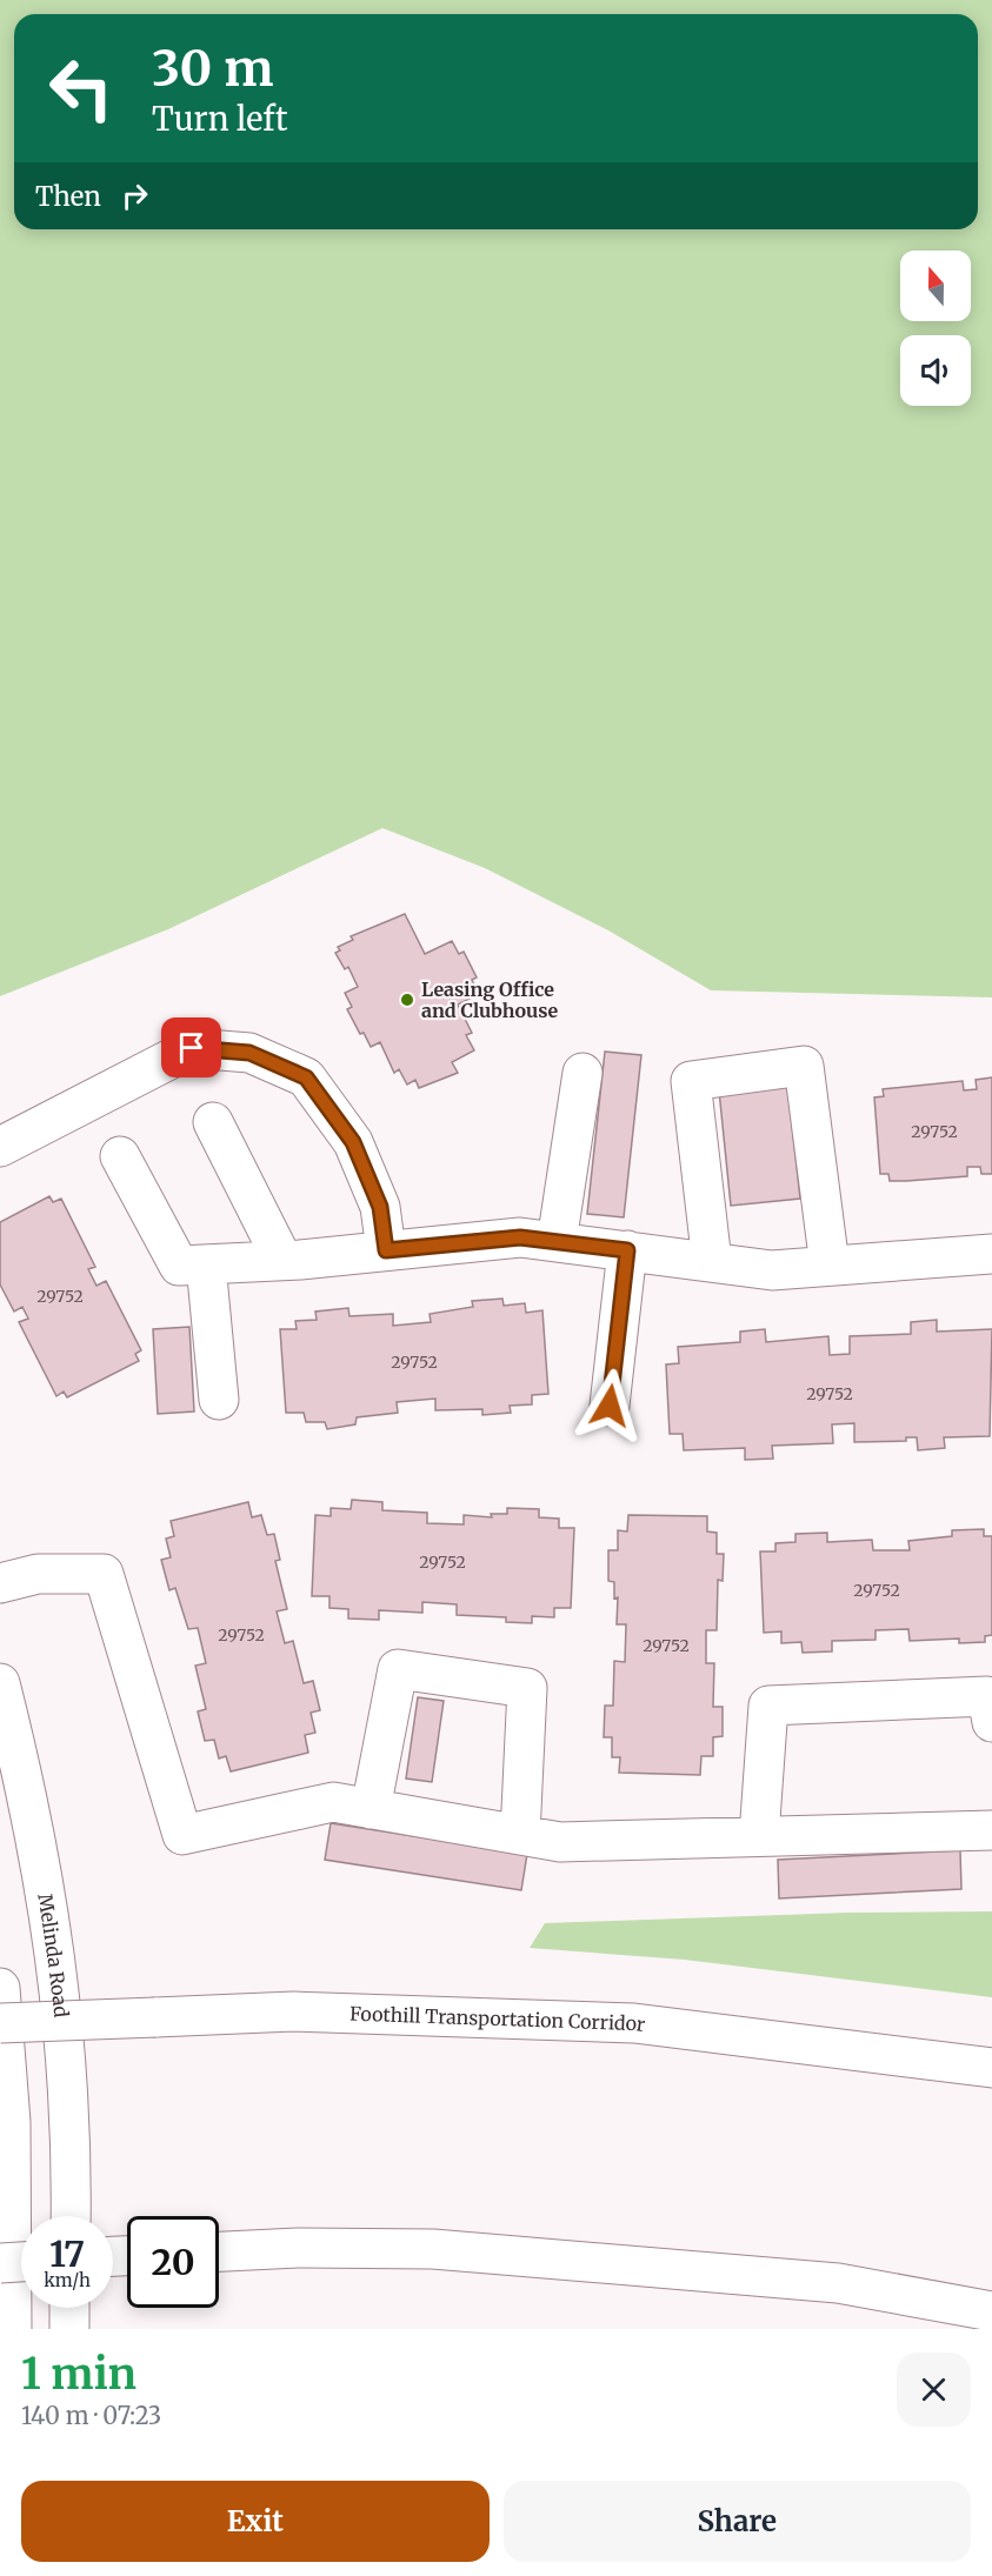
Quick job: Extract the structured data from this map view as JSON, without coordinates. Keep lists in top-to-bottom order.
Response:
{
  "streets": {
    "main road": ["Melinda Road", "Foothill Transportation Corridor"]
  },
  "places": ["Leasing Office and Clubhouse"],
  "house_numbers": [
    "29752",
    "29752",
    "29752",
    "29752",
    "29752",
    "29752",
    "29752",
    "29752"
  ],
  "north": "top",
  "page": {
    "turn": ["30 m", "Turn left"],
    "then": "Then",
    "speed": "17 km/h",
    "limit": "20",
    "heading": ["1 min", "140 m · 07:23"],
    "buttons": ["Exit", "Share"]
  }
}
